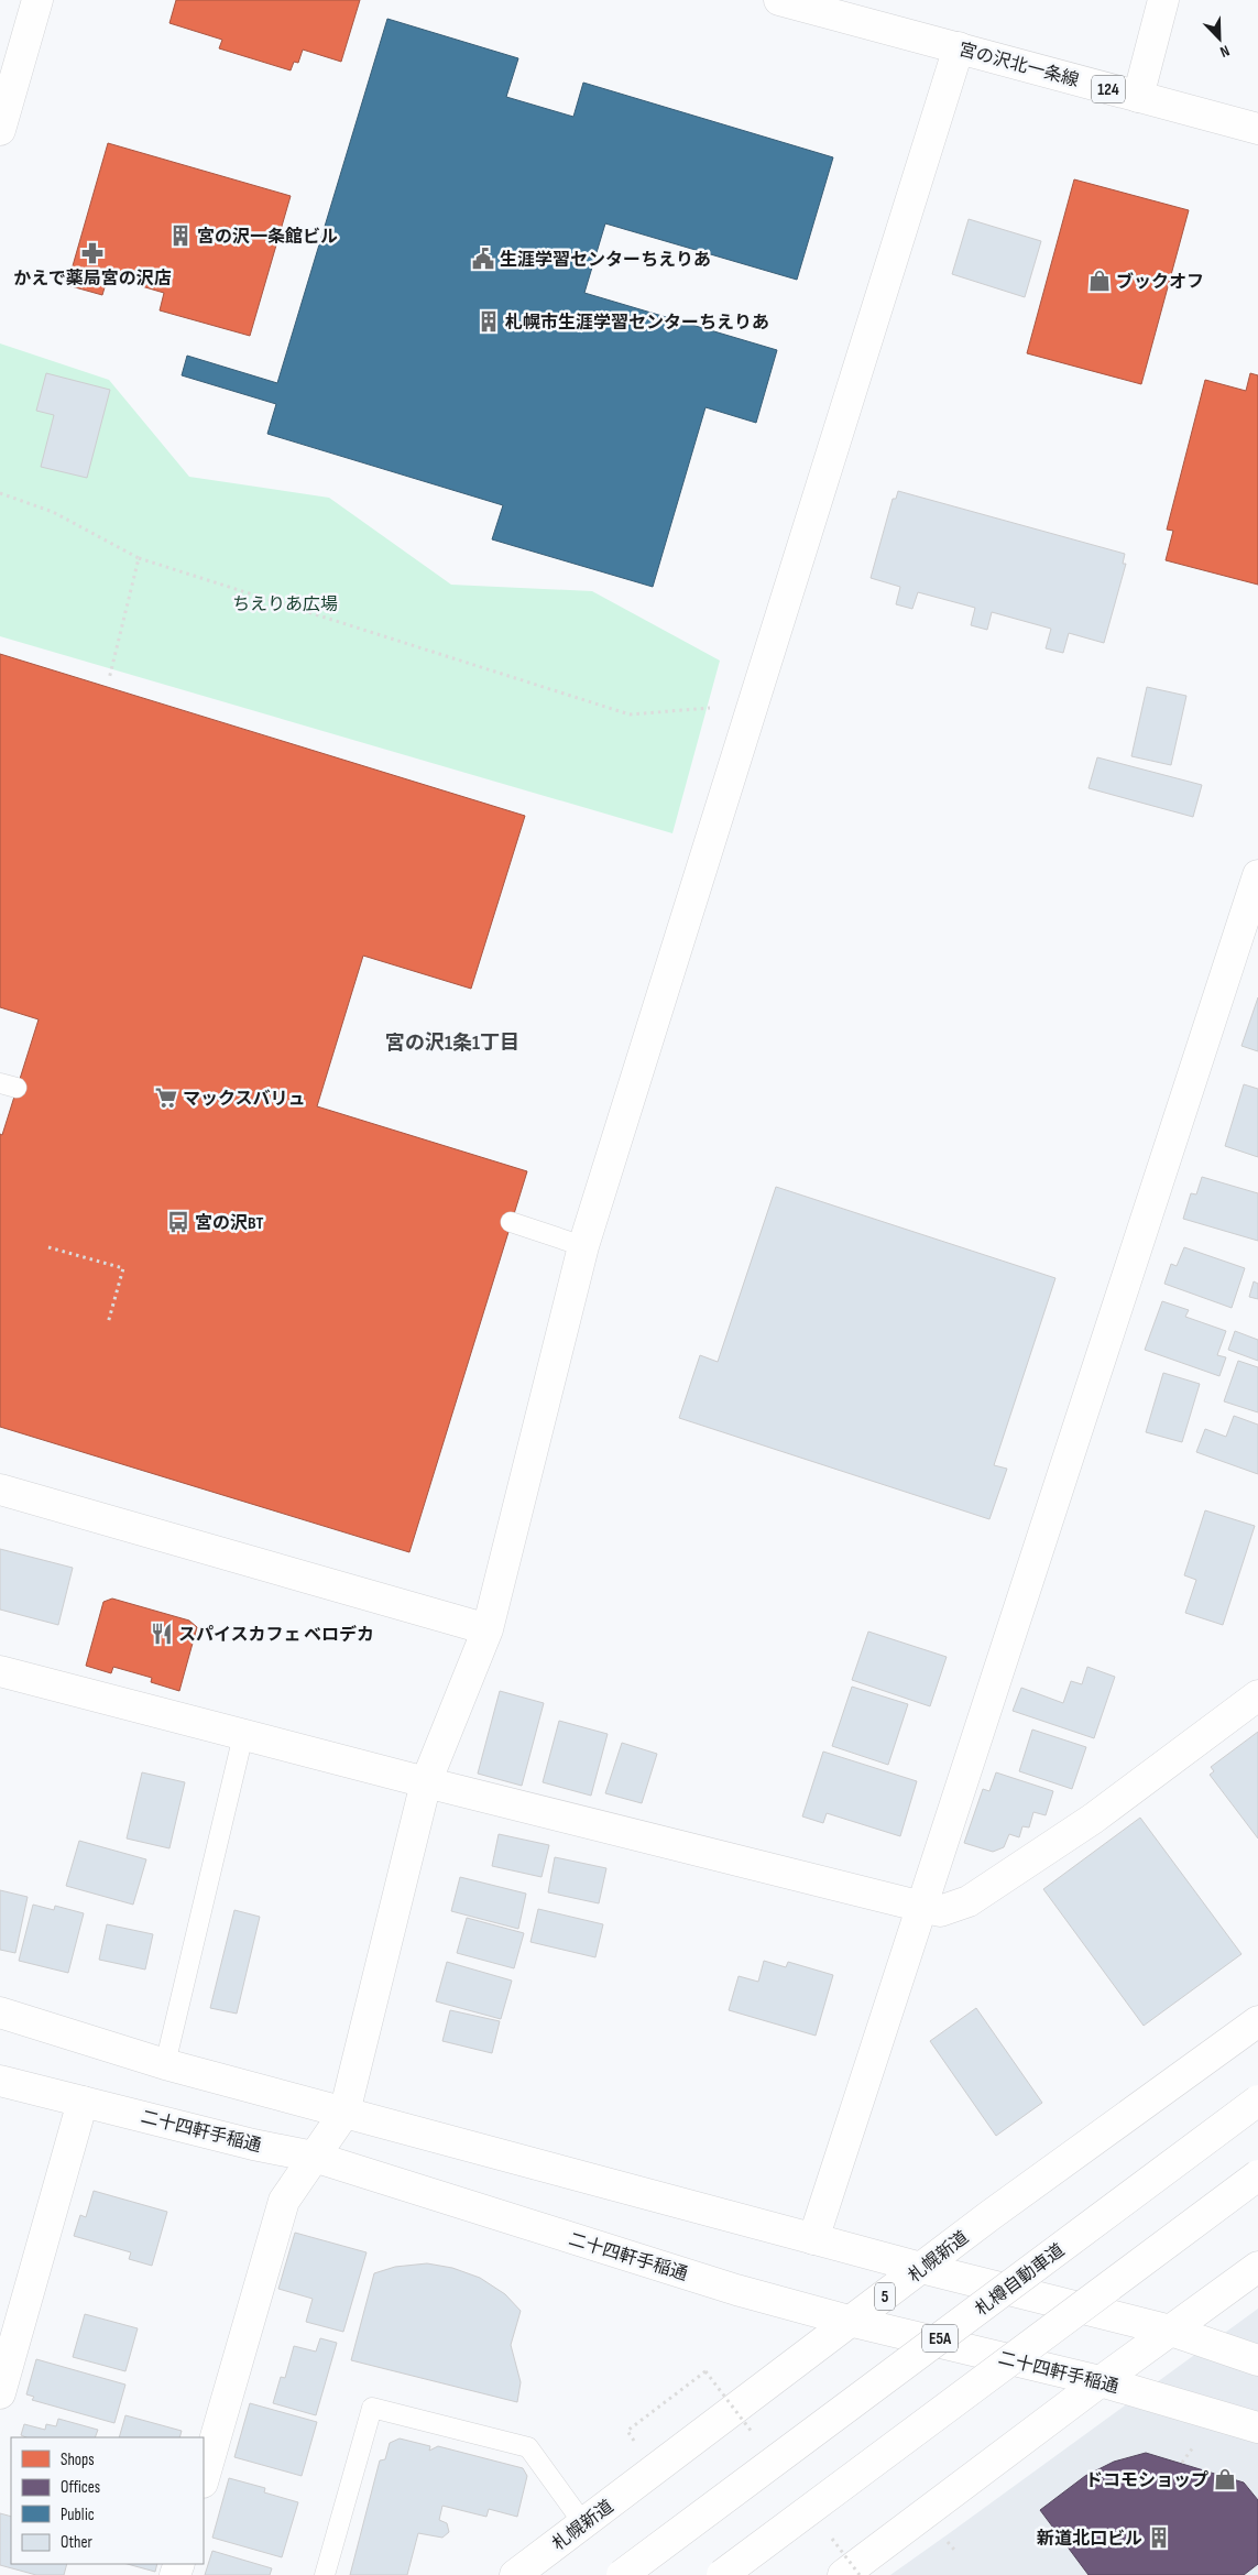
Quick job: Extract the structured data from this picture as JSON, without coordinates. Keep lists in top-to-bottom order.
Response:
{
  "streets": {
    "main road": [
      "宮の沢北一条線",
      "124",
      "二十四軒手稲通",
      "札幌新道",
      "札樽自動車道",
      "5",
      "E5A"
    ]
  },
  "crossings": [
    ["二十四軒手稲通", "札幌新道"]
  ],
  "districts": ["宮の沢1条1丁目"],
  "parks": ["ちえりあ広場"],
  "places": {
    "building": ["宮の沢一条館ビル", "札幌市生涯学習センターちえりあ", "新道北口ビル"],
    "pharmacy": ["かえで薬局宮の沢店"],
    "public building": ["生涯学習センターちえりあ"],
    "shop": ["ブックオフ", "ドコモショップ"],
    "supermarket": ["マックスバリュ"],
    "bus stop": ["宮の沢BT"],
    "restaurant": ["スパイスカフェ ベロデカ"]
  },
  "legend": [
    "Shops",
    "Offices",
    "Public",
    "Other"
  ],
  "north": "bottom right"
}
